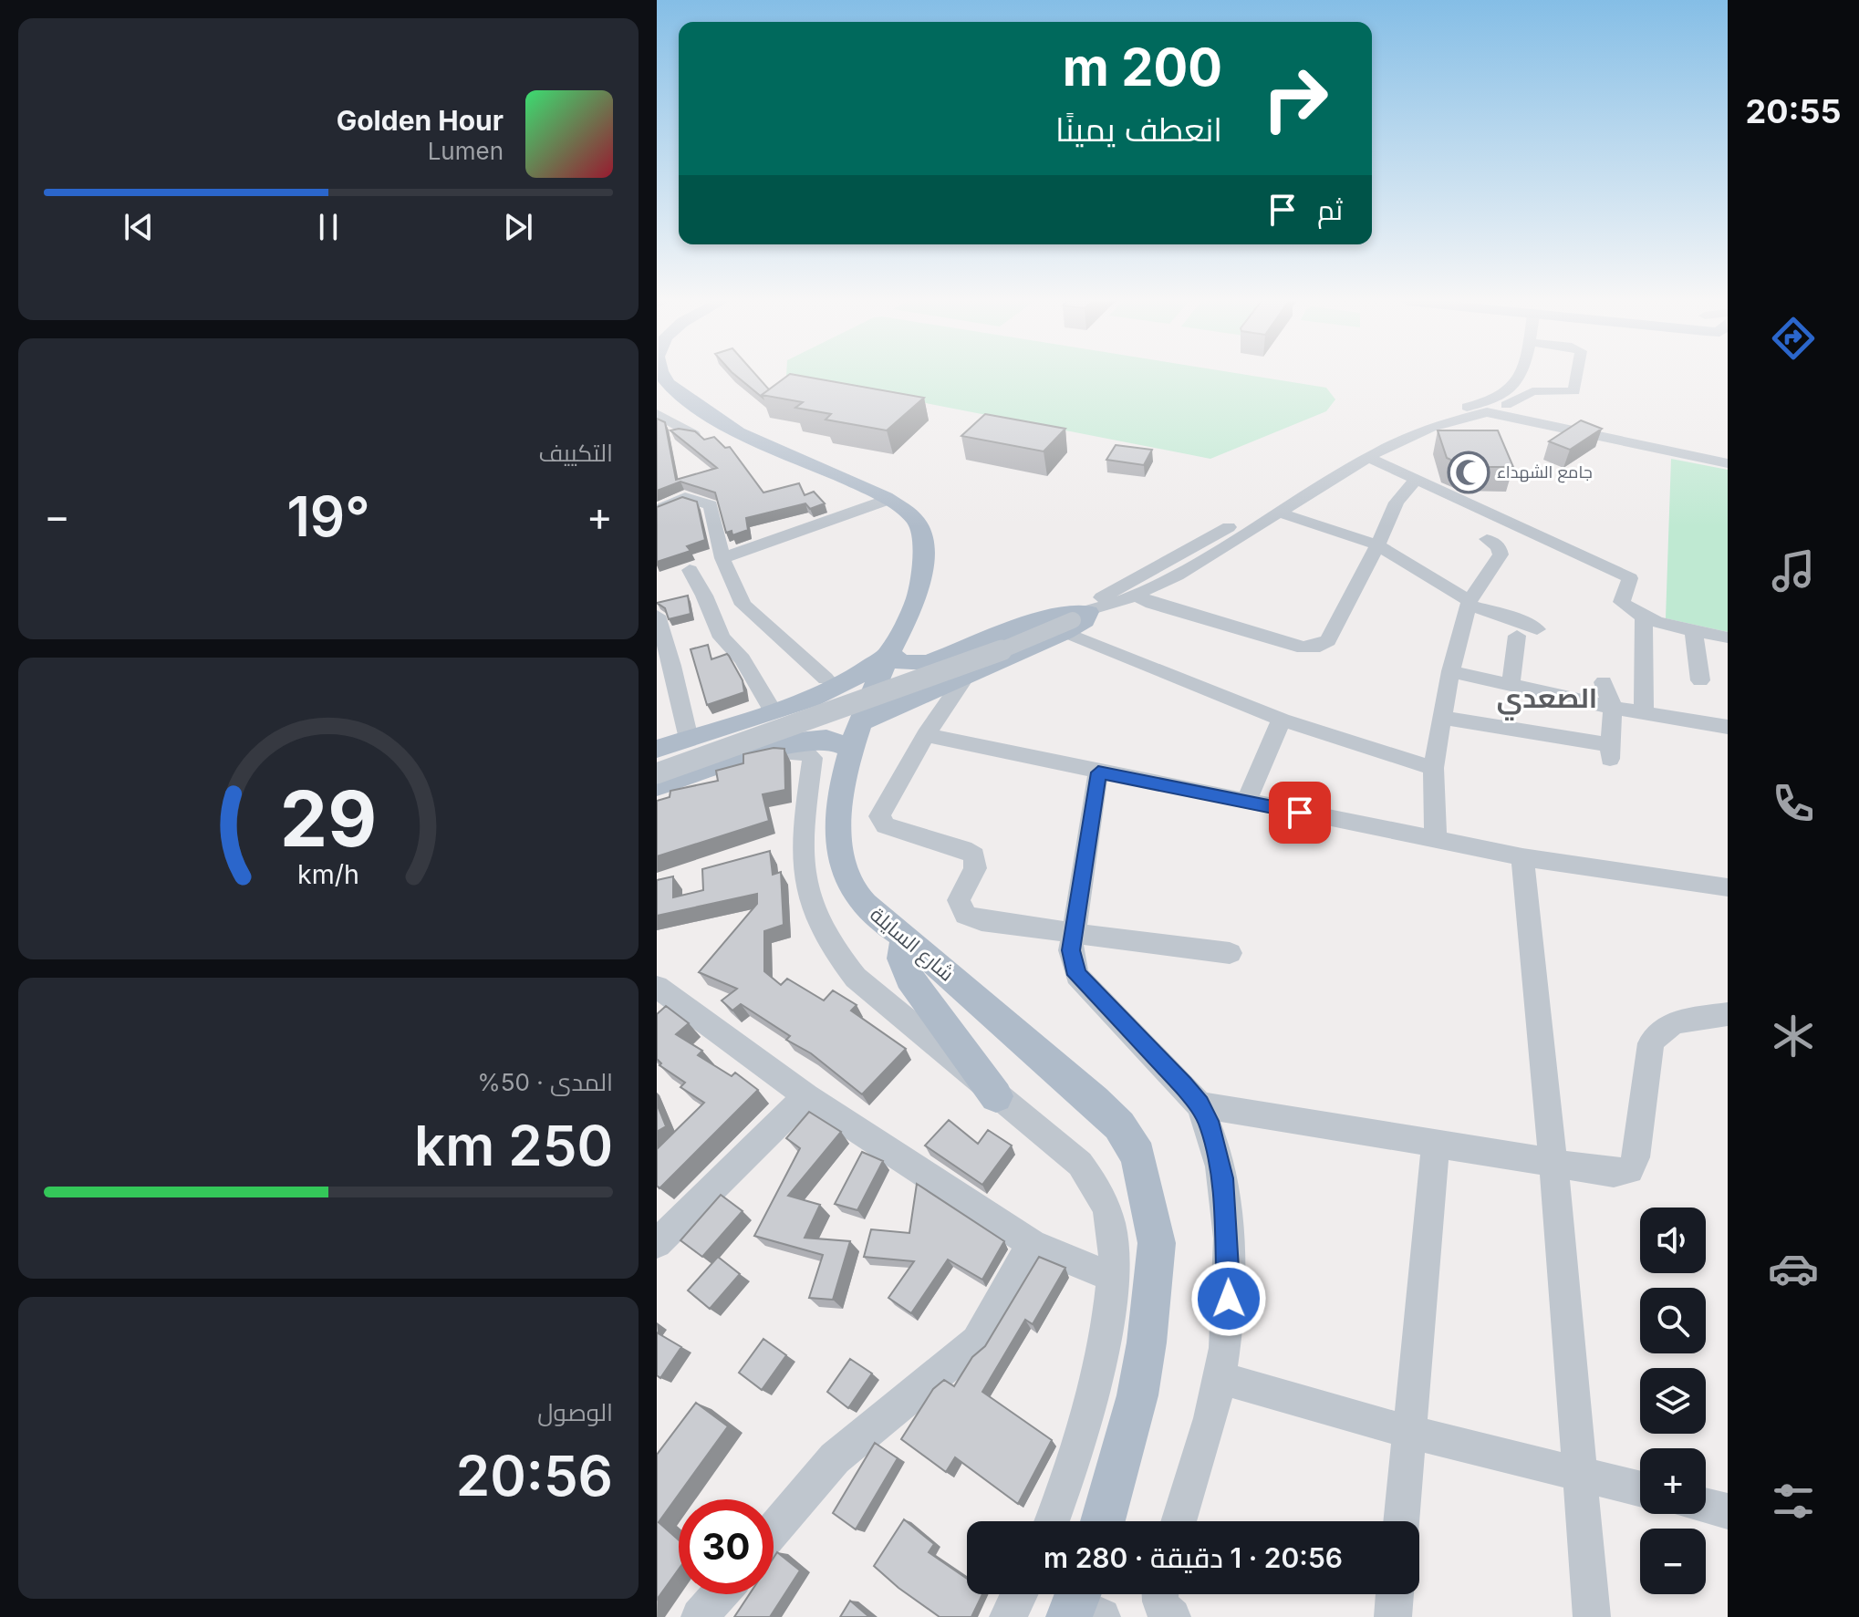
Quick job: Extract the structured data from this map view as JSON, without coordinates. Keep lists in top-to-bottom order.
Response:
{
  "streets": {
    "main road": ["شارع السايلة"]
  },
  "districts": ["الصعدي"],
  "places": {
    "mosque": ["جامع الشهداء"]
  },
  "page": {
    "tabs": "20:55",
    "turn": ["200 m", "انعطف يمينًا"],
    "song": ["Golden Hour", "Lumen"],
    "then": "ثم",
    "tile": [
      "التكييف",
      ["المدى · 50%", "250 km"],
      ["الوصول", "20:56"]
    ],
    "heat": ["−", "19°", "+"],
    "map_buttons": ["+", "−"],
    "limit": "30",
    "trip": "20:56 · 1 دقيقة · 280 m",
    "gauge": ["29", "km/h"]
  }
}
